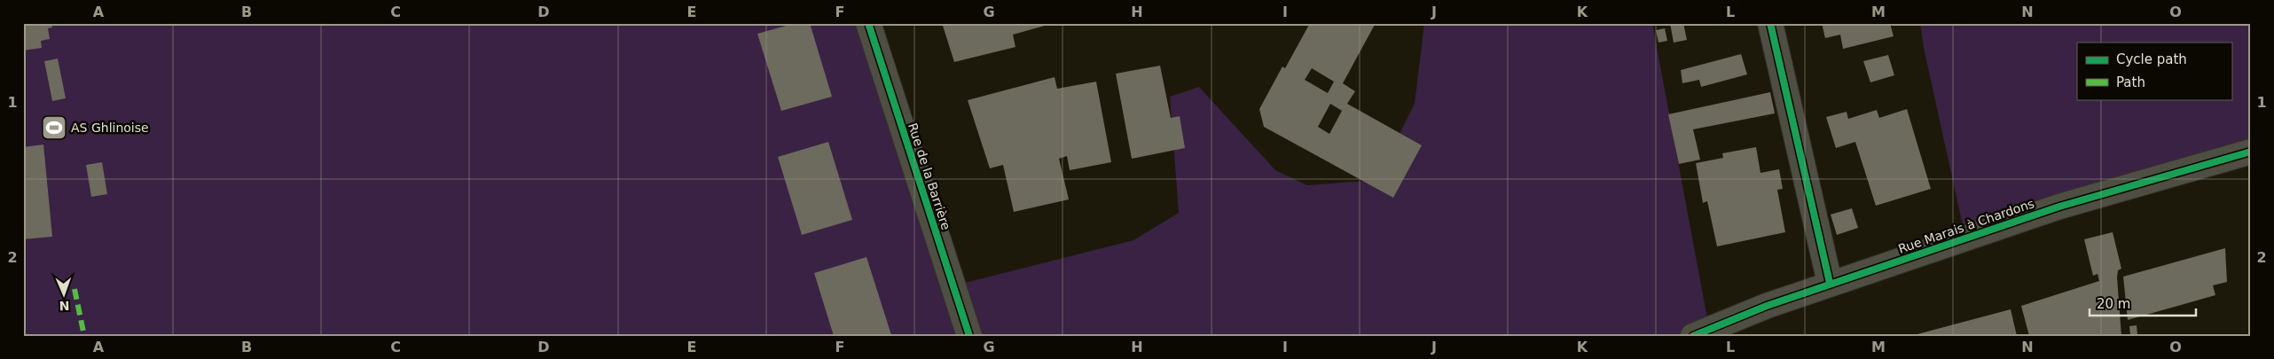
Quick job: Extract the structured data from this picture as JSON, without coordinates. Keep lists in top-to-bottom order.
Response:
{
  "streets": {
    "street": ["Rue de la Barrière", "Rue Marais à Chardons"]
  },
  "places": {
    "sports": ["AS Ghlinoise"]
  },
  "legend": ["Cycle path", "Path"],
  "scale_bar": "20 m",
  "north": "bottom",
  "grid": {
    "columns": [
      "A",
      "B",
      "C",
      "D",
      "E",
      "F",
      "G",
      "H",
      "I",
      "J",
      "K",
      "L",
      "M",
      "N",
      "O"
    ],
    "rows": ["1", "2"]
  }
}
